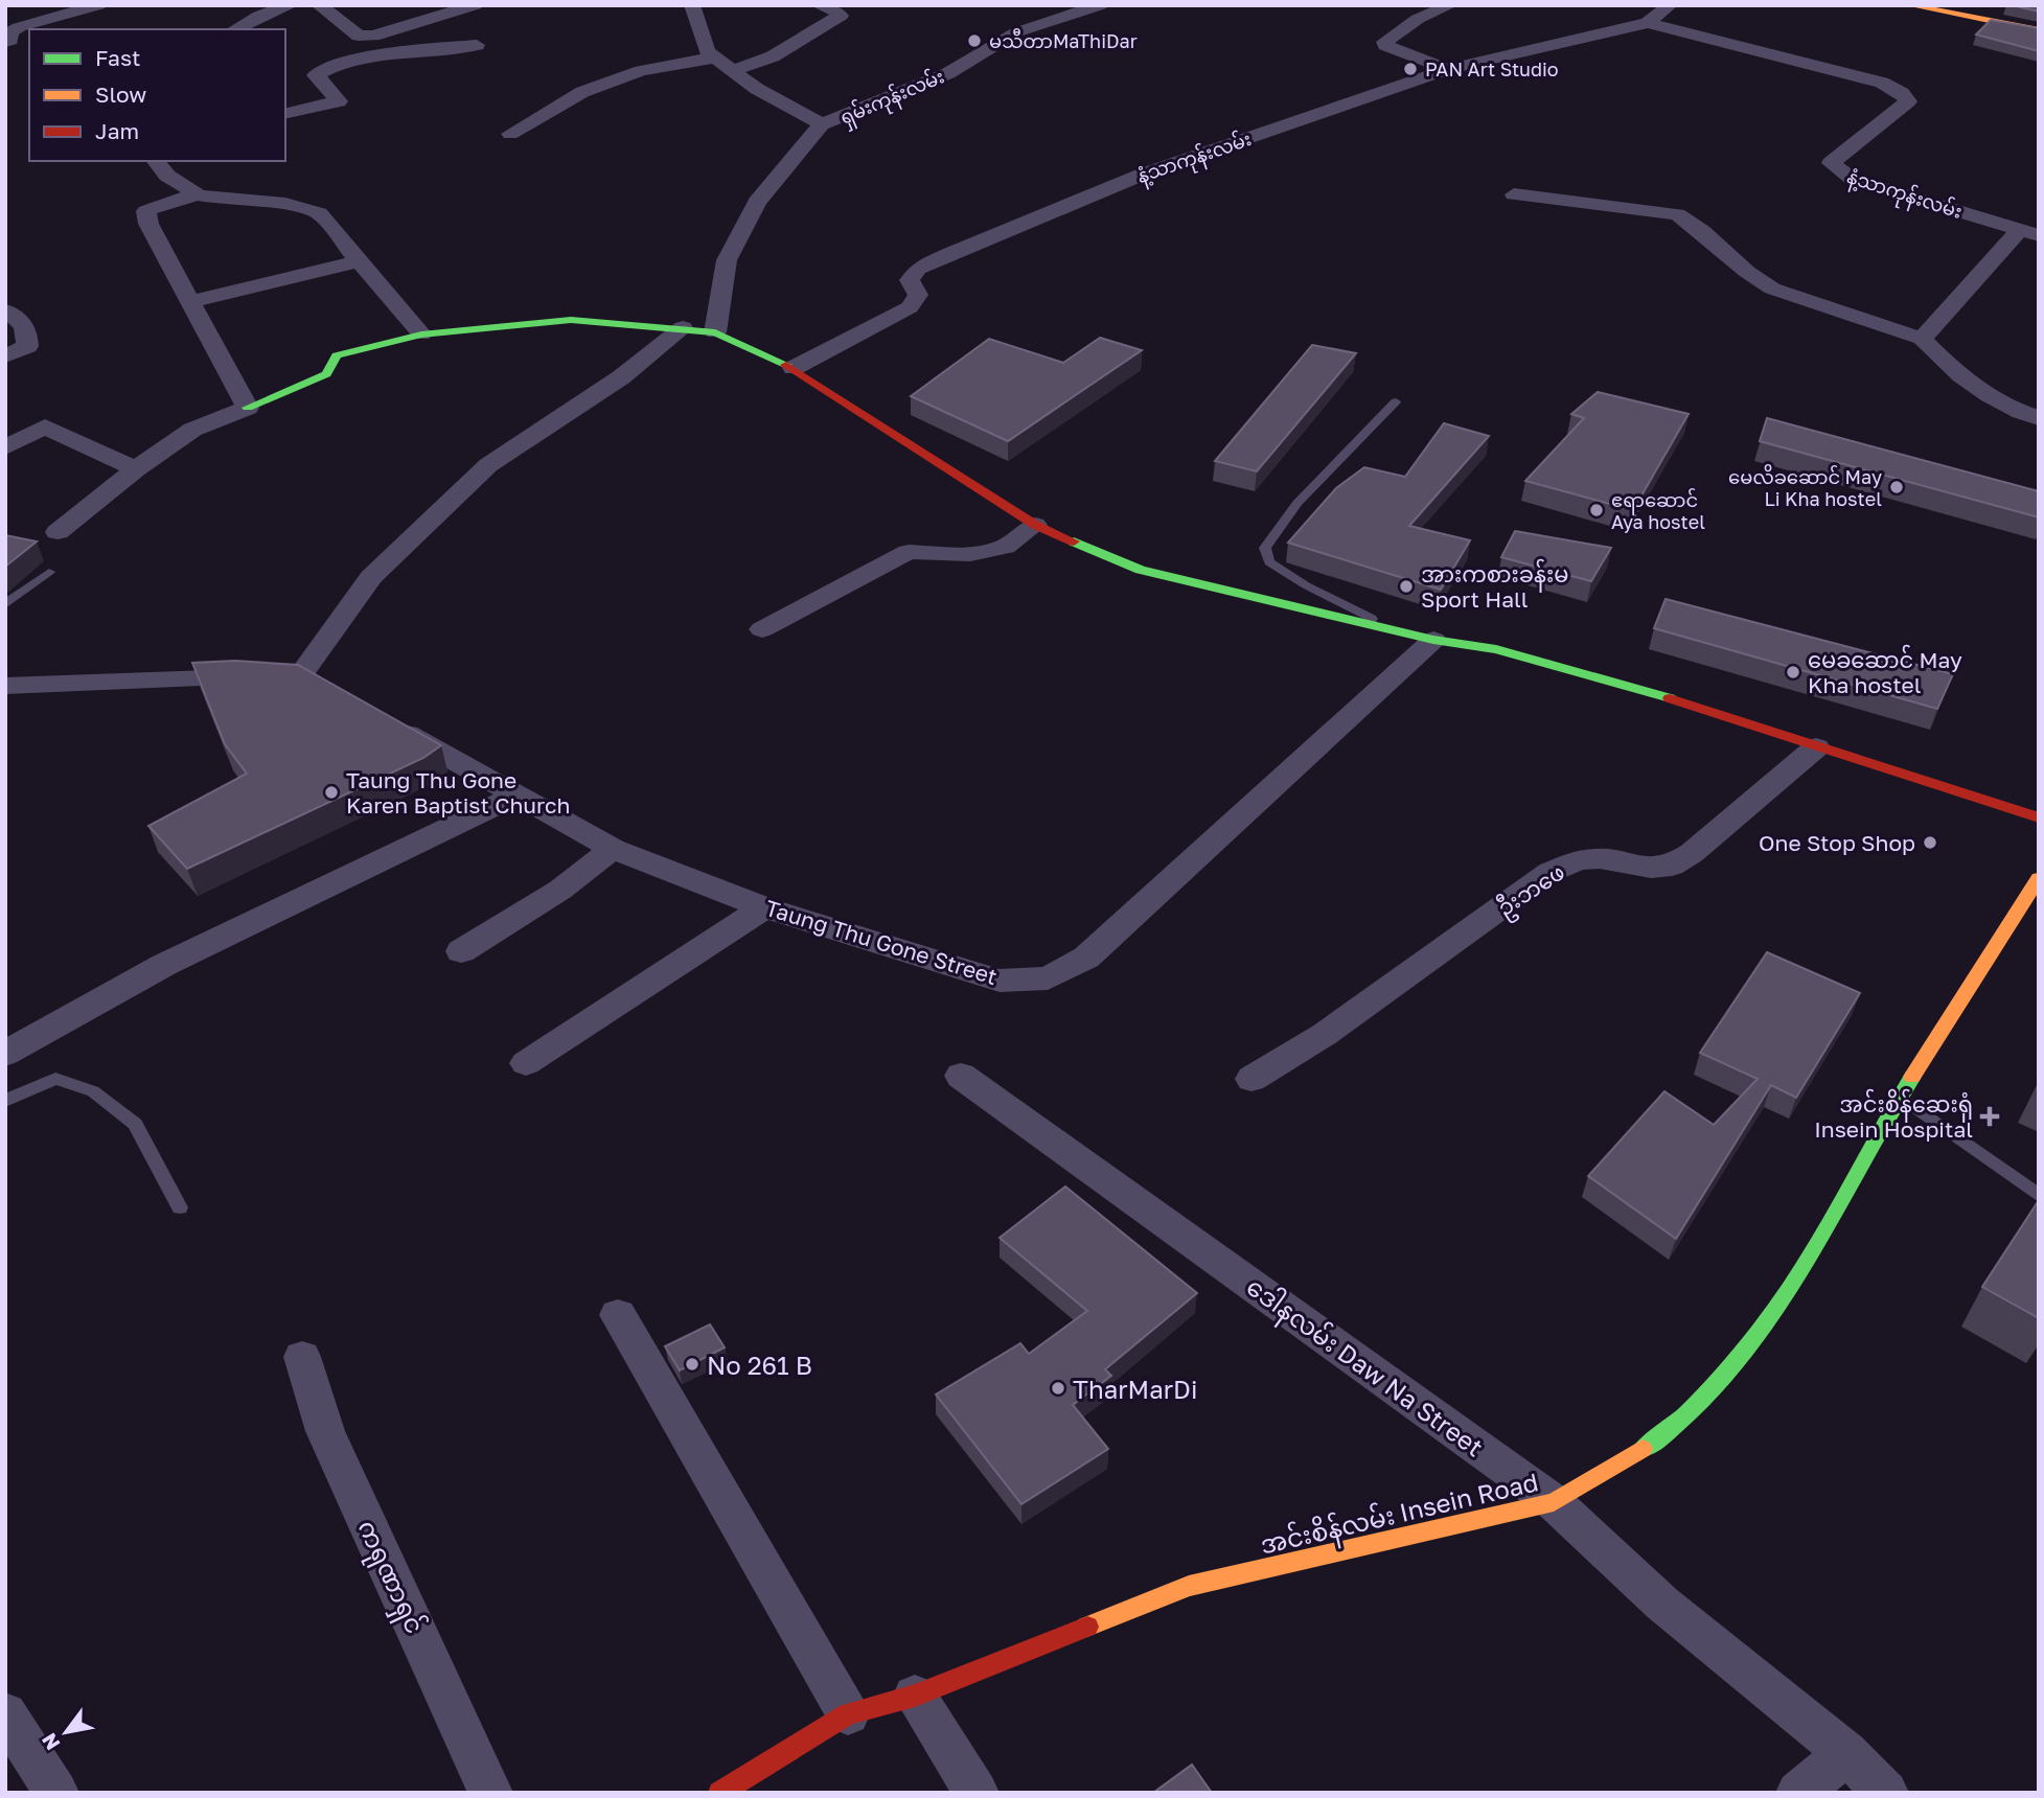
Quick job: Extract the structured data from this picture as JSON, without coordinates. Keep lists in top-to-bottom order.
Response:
{
  "streets": {
    "street": [
      "ရှမ်းကုန်းလမ်း",
      "နံ့သာကုန်းလမ်း",
      "ဦးဘဖေ",
      "Taung Thu Gone Street",
      "ဒေါနလမ်း Daw Na Street",
      "အင်းစိန်လမ်း Insein Road",
      "ကရုဏာရှင်"
    ]
  },
  "crossings": [
    ["ဒေါနလမ်း Daw Na Street", "အင်းစိန်လမ်း Insein Road"]
  ],
  "places": {
    "other": [
      "မသီတာMaThiDar",
      "PAN Art Studio",
      "မေလိခဆောင် May Li Kha hostel",
      "ဧရာဆောင် Aya hostel",
      "အားကစားခန်းမ Sport Hall",
      "မေခဆောင် May Kha hostel",
      "Taung Thu Gone Karen Baptist Church",
      "One Stop Shop",
      "No 261 B",
      "TharMarDi"
    ],
    "health": ["အင်းစိန်ဆေးရုံ Insein Hospital"]
  },
  "legend": ["Fast", "Slow", "Jam"],
  "north": "bottom left"
}
